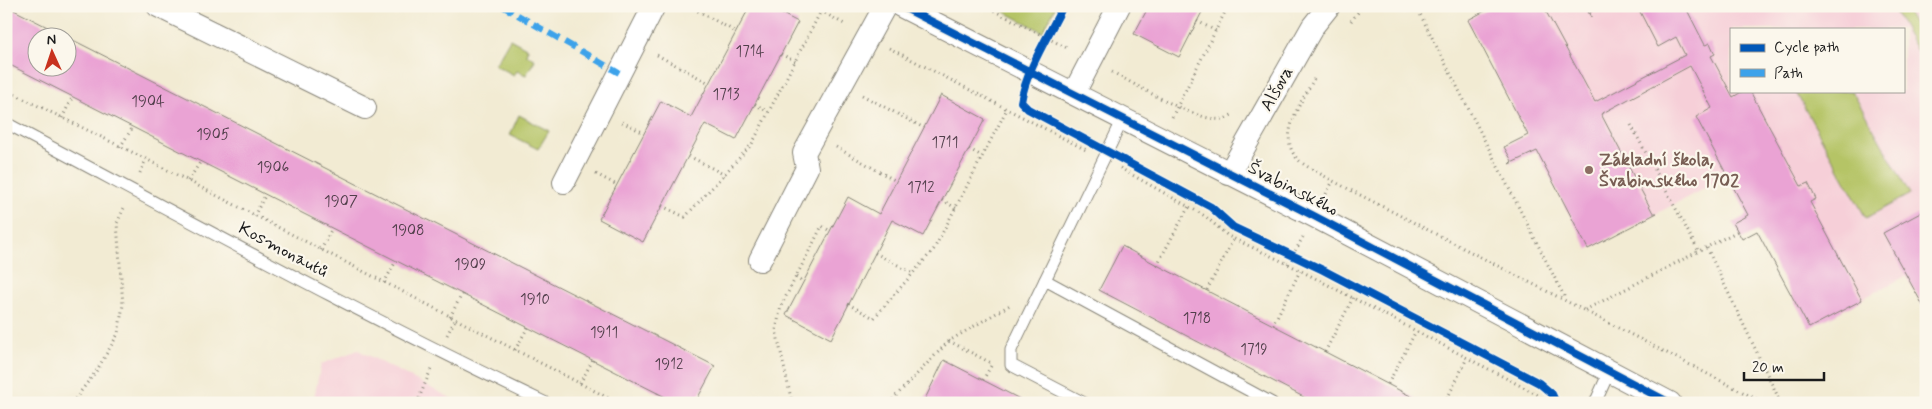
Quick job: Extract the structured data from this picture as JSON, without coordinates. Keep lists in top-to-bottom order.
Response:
{
  "streets": {
    "street": ["Alšova", "Švabinského"],
    "lane": ["Kosmonautů"]
  },
  "crossings": [
    ["Alšova", "Švabinského"]
  ],
  "places": ["Základní škola, Švabinského 1702"],
  "house_numbers": [
    "1714",
    "1713",
    "1904",
    "1905",
    "1711",
    "1906",
    "1712",
    "1907",
    "1908",
    "1909",
    "1910",
    "1718",
    "1911",
    "1719",
    "1912"
  ],
  "legend": ["Cycle path", "Path"],
  "scale_bar": "20 m",
  "north": "top"
}
